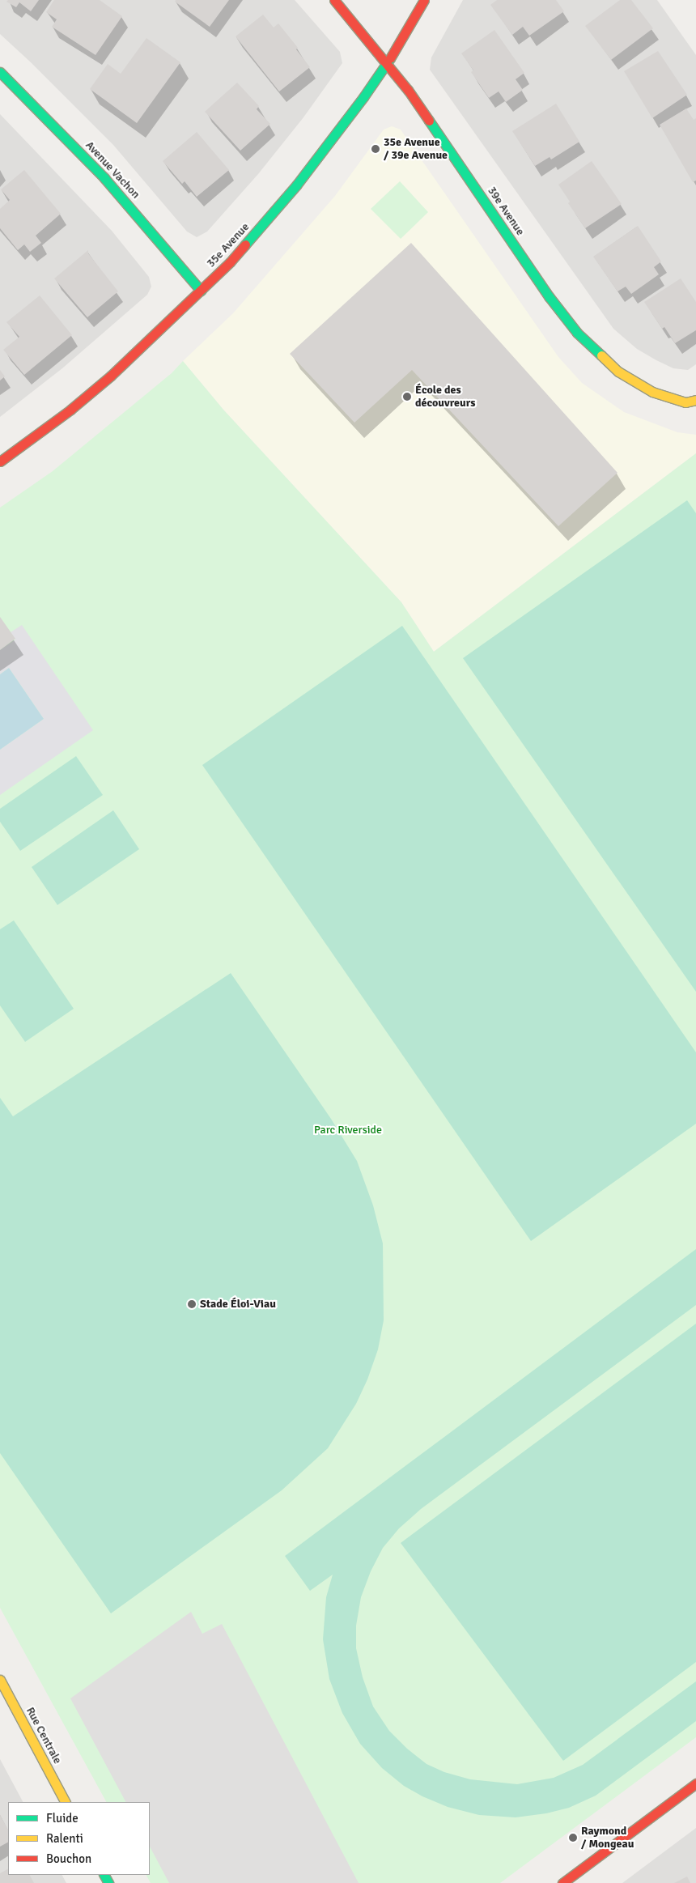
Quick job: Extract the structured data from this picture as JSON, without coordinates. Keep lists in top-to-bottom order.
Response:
{
  "streets": {
    "street": [
      "Avenue Vachon",
      "39e Avenue",
      "35e Avenue",
      "Rue Centrale"
    ]
  },
  "crossings": [
    ["Avenue Vachon", "35e Avenue"],
    ["39e Avenue", "35e Avenue"]
  ],
  "parks": ["Parc Riverside"],
  "places": [
    "35e Avenue / 39e Avenue",
    "École des découvreurs",
    "Stade Éloi-Viau",
    "Raymond / Mongeau"
  ],
  "legend": ["Fluide", "Ralenti", "Bouchon"]
}
